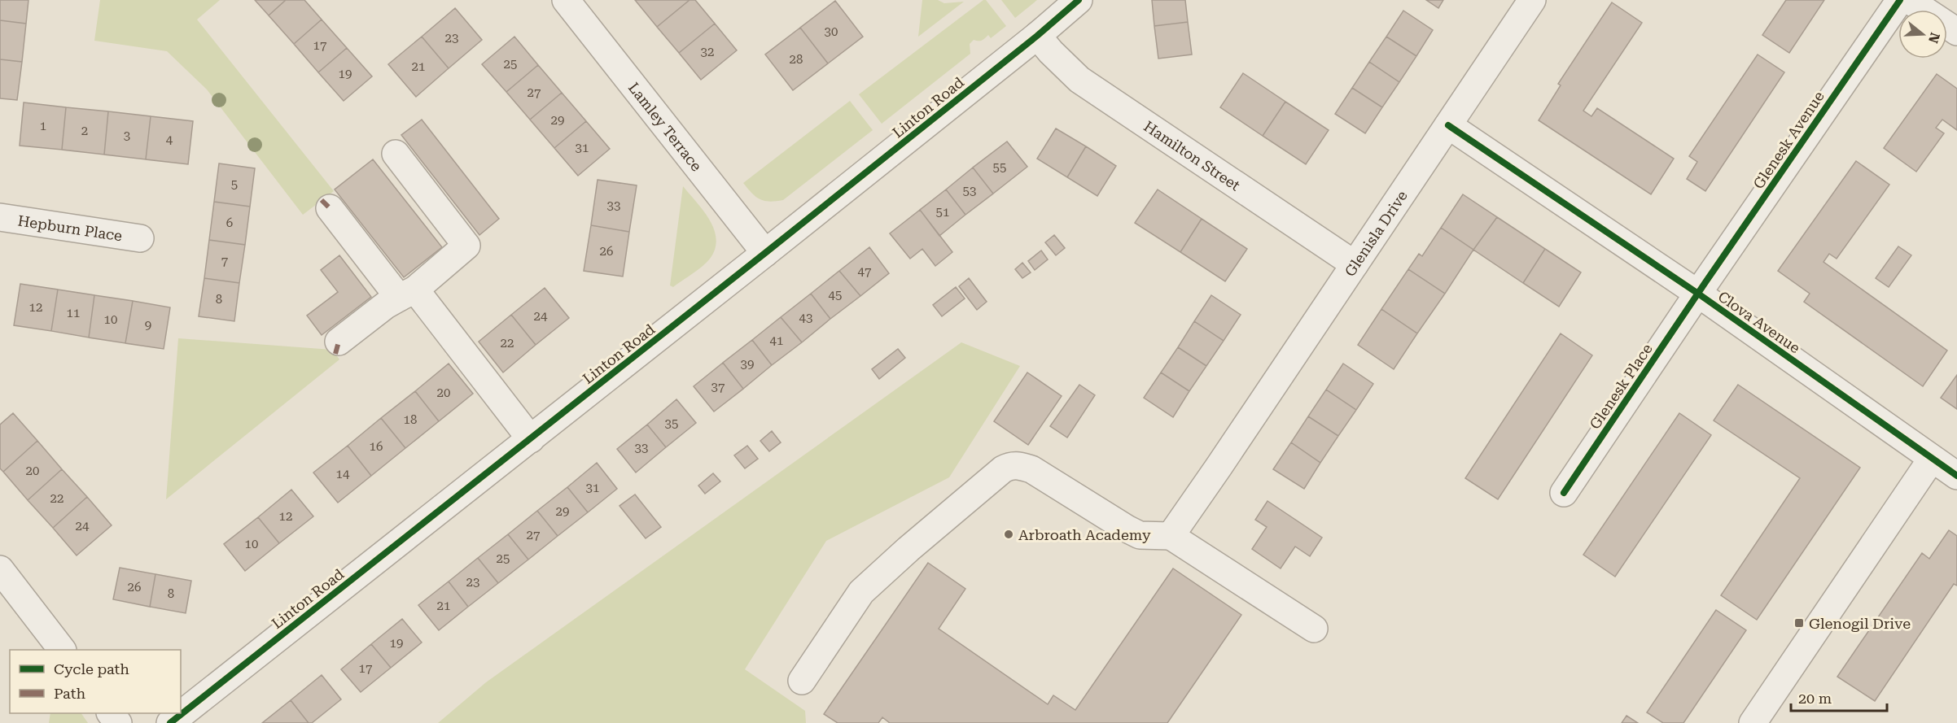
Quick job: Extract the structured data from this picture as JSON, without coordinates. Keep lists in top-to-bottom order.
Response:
{
  "streets": {
    "street": [
      "Linton Road",
      "Lamley Terrace",
      "Glenesk Avenue",
      "Hamilton Street",
      "Hepburn Place",
      "Glenisla Drive",
      "Clova Avenue",
      "Glenesk Place"
    ]
  },
  "crossings": [
    ["Linton Road", "Lamley Terrace"],
    ["Linton Road", "Hamilton Street"],
    ["Glenesk Avenue", "Clova Avenue"],
    ["Glenesk Avenue", "Glenesk Place"],
    ["Hamilton Street", "Glenisla Drive"],
    ["Glenisla Drive", "Clova Avenue"],
    ["Clova Avenue", "Glenesk Place"]
  ],
  "places": {
    "other": ["Arbroath Academy"],
    "transit": ["Glenogil Drive"]
  },
  "house_numbers": [
    "30",
    "23",
    "17",
    "32",
    "28",
    "25",
    "21",
    "19",
    "27",
    "29",
    "1",
    "2",
    "3",
    "4",
    "31",
    "55",
    "5",
    "53",
    "33",
    "51",
    "6",
    "26",
    "7",
    "47",
    "45",
    "8",
    "12",
    "11",
    "24",
    "43",
    "10",
    "9",
    "41",
    "22",
    "39",
    "37",
    "20",
    "18",
    "35",
    "16",
    "33",
    "20",
    "14",
    "31",
    "22",
    "29",
    "12",
    "24",
    "27",
    "10",
    "25",
    "23",
    "26",
    "8",
    "21",
    "19",
    "17"
  ],
  "legend": ["Cycle path", "Path"],
  "scale_bar": "20 m",
  "north": "right"
}
